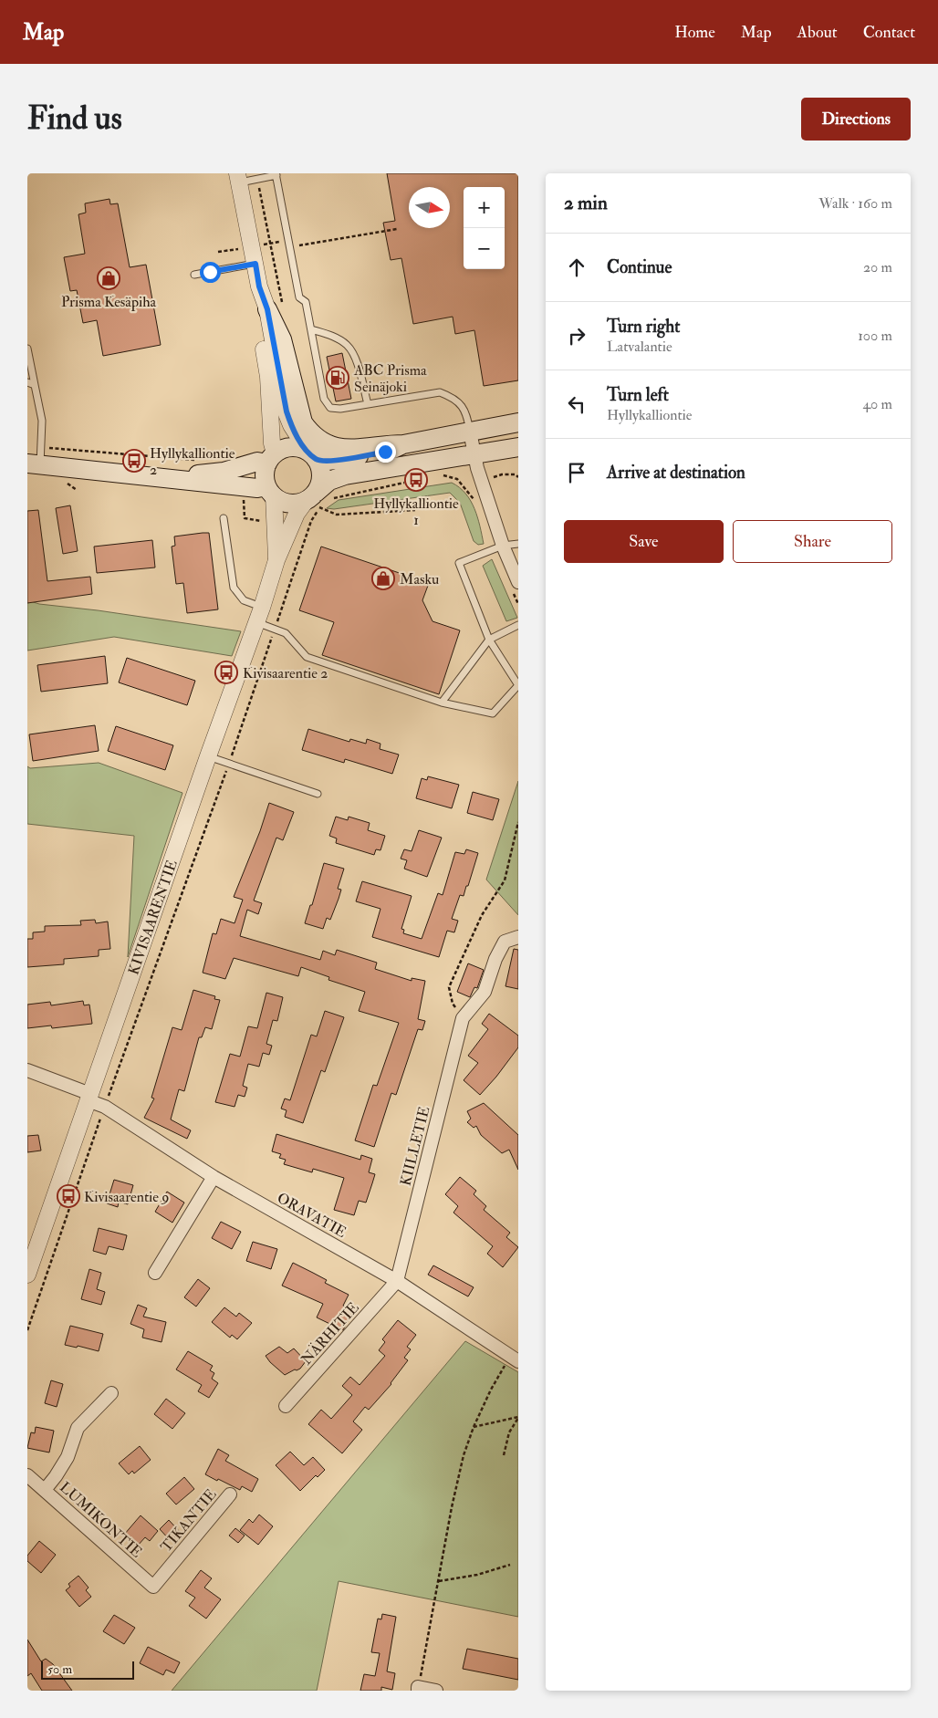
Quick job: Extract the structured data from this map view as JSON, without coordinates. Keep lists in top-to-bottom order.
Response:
{
  "streets": {
    "street": [
      "KIVISAARENTIE",
      "KIILLETIE",
      "ORAVATIE",
      "NÄRHITIE",
      "LUMIKONTIE",
      "TIKANTIE"
    ]
  },
  "crossings": [
    ["KIVISAARENTIE", "ORAVATIE"],
    ["KIILLETIE", "ORAVATIE"],
    ["KIILLETIE", "NÄRHITIE"],
    ["ORAVATIE", "NÄRHITIE"],
    ["LUMIKONTIE", "TIKANTIE"]
  ],
  "places": {
    "shop": ["Prisma Kesäpiha", "Masku"],
    "fuel station": ["ABC Prisma Seinäjoki"],
    "bus stop": [
      "Hyllykalliontie 2",
      "Hyllykalliontie 1",
      "Kivisaarentie 2",
      "Kivisaarentie 9"
    ]
  },
  "scale_bar": "50 m",
  "north": "right",
  "page": {
    "header": "Map",
    "nav": [
      "Home",
      "Map",
      "About",
      "Contact"
    ],
    "buttons": [
      "Directions",
      ["Save", "Share"]
    ],
    "title": "Find us",
    "heading": ["2 min", "Walk · 160 m"],
    "map_buttons": ["+", "−"],
    "list": [
      ["Continue", "20 m"],
      ["Turn right", "Latvalantie", "100 m"],
      ["Turn left", "Hyllykalliontie", "40 m"],
      "Arrive at destination"
    ],
    "scale": "50 m"
  }
}
